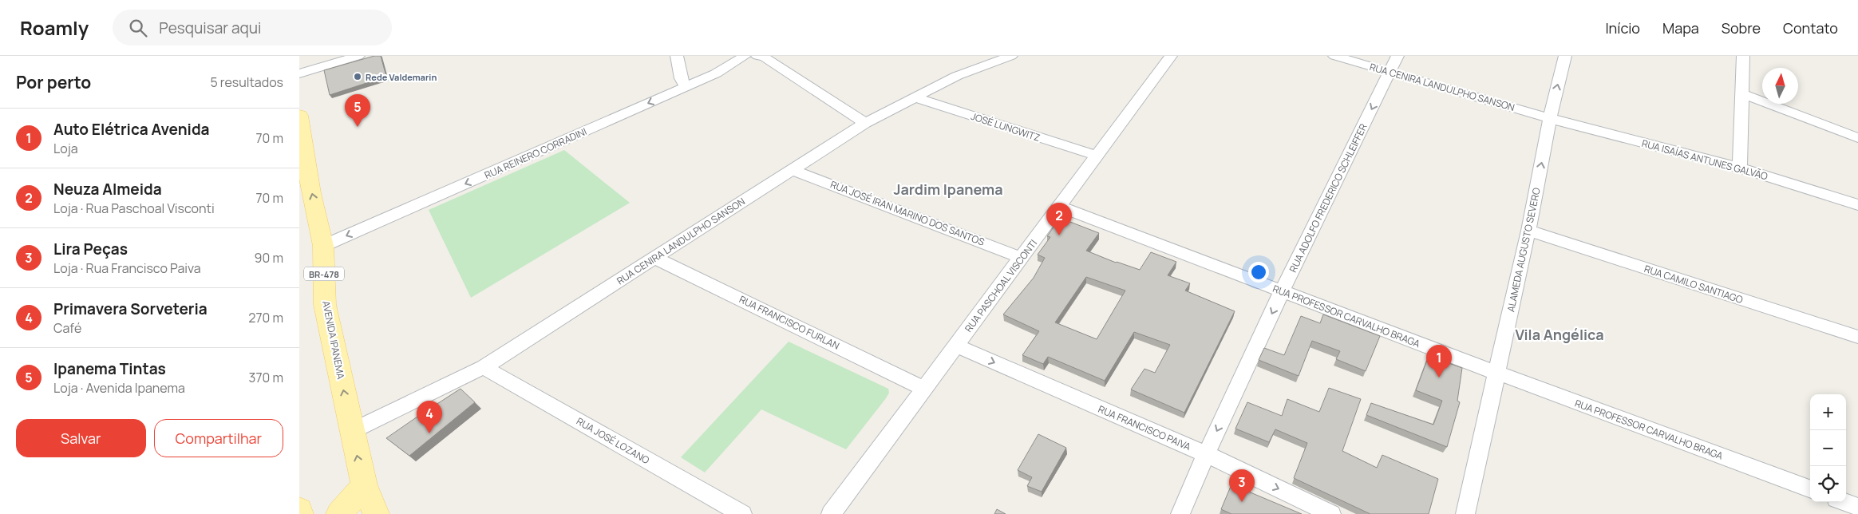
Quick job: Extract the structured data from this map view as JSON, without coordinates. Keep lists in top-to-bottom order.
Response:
{
  "streets": {
    "main road": ["BR-478", "AVENIDA IPANEMA"],
    "street": [
      "RUA CENIRA LANDULPHO SANSON",
      "JOSÉ LUNGWITZ",
      "RUA REINERO CORRADINI",
      "RUA ISAÍAS ANTUNES GALVÃO",
      "RUA ADOLFO FREDERICO SCHLEIFFER",
      "RUA JOSÉ IRAN MARINO DOS SANTOS",
      "ALAMEDA AUGUSTO SEVERO",
      "RUA CAMILO SANTIAGO",
      "RUA PASCHOAL VISCONTI",
      "RUA PROFESSOR CARVALHO BRAGA",
      "RUA FRANCISCO FURLAN",
      "RUA FRANCISCO PAIVA",
      "RUA JOSÉ LOZANO"
    ]
  },
  "crossings": [
    ["RUA CENIRA LANDULPHO SANSON", "JOSÉ LUNGWITZ"],
    ["RUA CENIRA LANDULPHO SANSON", "RUA ISAÍAS ANTUNES GALVÃO"],
    ["RUA CENIRA LANDULPHO SANSON", "RUA ADOLFO FREDERICO SCHLEIFFER"],
    ["RUA CENIRA LANDULPHO SANSON", "RUA JOSÉ IRAN MARINO DOS SANTOS"],
    ["RUA CENIRA LANDULPHO SANSON", "ALAMEDA AUGUSTO SEVERO"],
    ["RUA CENIRA LANDULPHO SANSON", "RUA FRANCISCO FURLAN"],
    ["RUA CENIRA LANDULPHO SANSON", "AVENIDA IPANEMA"],
    ["RUA CENIRA LANDULPHO SANSON", "RUA JOSÉ LOZANO"],
    ["JOSÉ LUNGWITZ", "RUA PASCHOAL VISCONTI"],
    ["RUA REINERO CORRADINI", "AVENIDA IPANEMA"],
    ["RUA ISAÍAS ANTUNES GALVÃO", "ALAMEDA AUGUSTO SEVERO"],
    ["RUA ADOLFO FREDERICO SCHLEIFFER", "RUA PROFESSOR CARVALHO BRAGA"],
    ["RUA ADOLFO FREDERICO SCHLEIFFER", "RUA FRANCISCO PAIVA"],
    ["RUA JOSÉ IRAN MARINO DOS SANTOS", "RUA PASCHOAL VISCONTI"],
    ["ALAMEDA AUGUSTO SEVERO", "RUA CAMILO SANTIAGO"],
    ["ALAMEDA AUGUSTO SEVERO", "RUA PROFESSOR CARVALHO BRAGA"],
    ["RUA PASCHOAL VISCONTI", "RUA PROFESSOR CARVALHO BRAGA"],
    ["RUA PASCHOAL VISCONTI", "RUA FRANCISCO FURLAN"],
    ["RUA PASCHOAL VISCONTI", "RUA FRANCISCO PAIVA"]
  ],
  "one_way": [
    "RUA REINERO CORRADINI",
    "RUA ADOLFO FREDERICO SCHLEIFFER",
    "ALAMEDA AUGUSTO SEVERO",
    "AVENIDA IPANEMA",
    "RUA FRANCISCO PAIVA"
  ],
  "districts": ["Jardim Ipanema", "Vila Angélica"],
  "places": ["Rede Valdemarin"],
  "north": "top",
  "page": {
    "header": "Roamly",
    "search": "Pesquisar aqui",
    "nav": [
      "Início",
      "Mapa",
      "Sobre",
      "Contato"
    ],
    "heading": ["Por perto", "5 resultados"],
    "pins": [
      "5",
      "2",
      "1",
      "4",
      "3"
    ],
    "list": [
      {
        "mark": "1",
        "name": "Auto Elétrica Avenida",
        "note": "Loja",
        "value": "70 m"
      },
      {
        "mark": "2",
        "name": "Neuza Almeida",
        "note": "Loja · Rua Paschoal Visconti",
        "value": "70 m"
      },
      {
        "mark": "3",
        "name": "Lira Peças",
        "note": "Loja · Rua Francisco Paiva",
        "value": "90 m"
      },
      {
        "mark": "4",
        "name": "Primavera Sorveteria",
        "note": "Café",
        "value": "270 m"
      },
      {
        "mark": "5",
        "name": "Ipanema Tintas",
        "note": "Loja · Avenida Ipanema",
        "value": "370 m"
      }
    ],
    "map_buttons": ["+", "−"],
    "buttons": ["Salvar", "Compartilhar"]
  }
}
